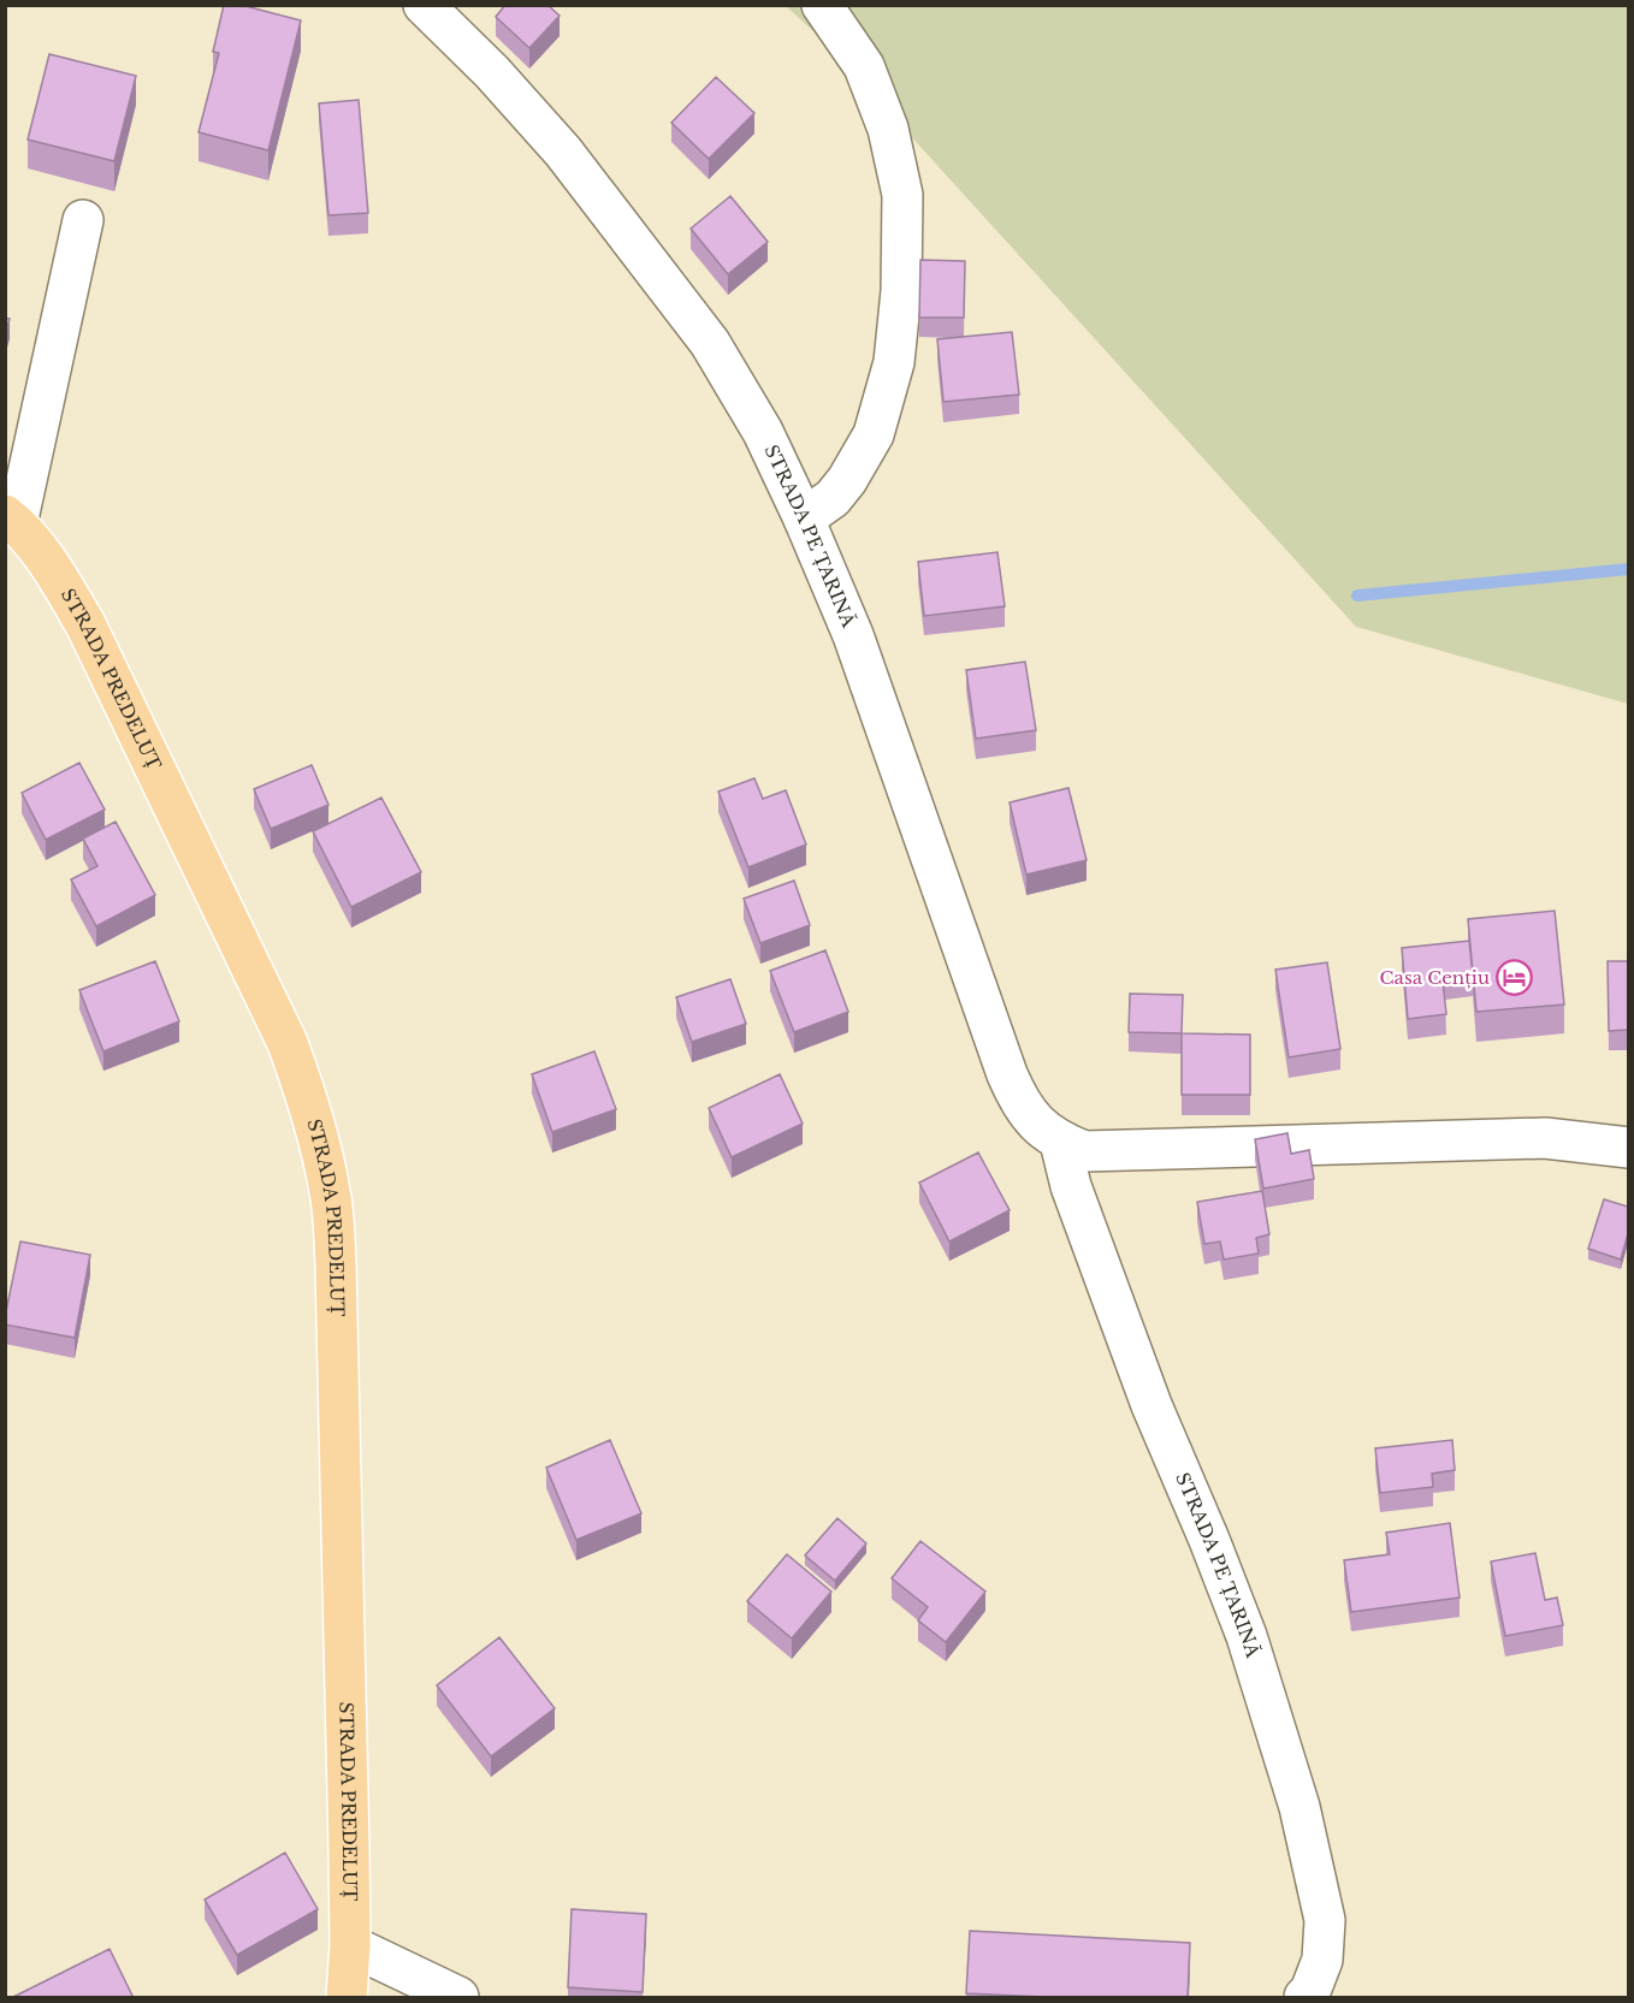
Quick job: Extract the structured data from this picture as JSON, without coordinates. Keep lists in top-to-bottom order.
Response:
{
  "streets": {
    "main road": ["STRADA PREDELUȚ"],
    "street": ["STRADA PE ȚARINĂ"]
  },
  "places": {
    "hotel": ["Casa Cențiu"]
  }
}
